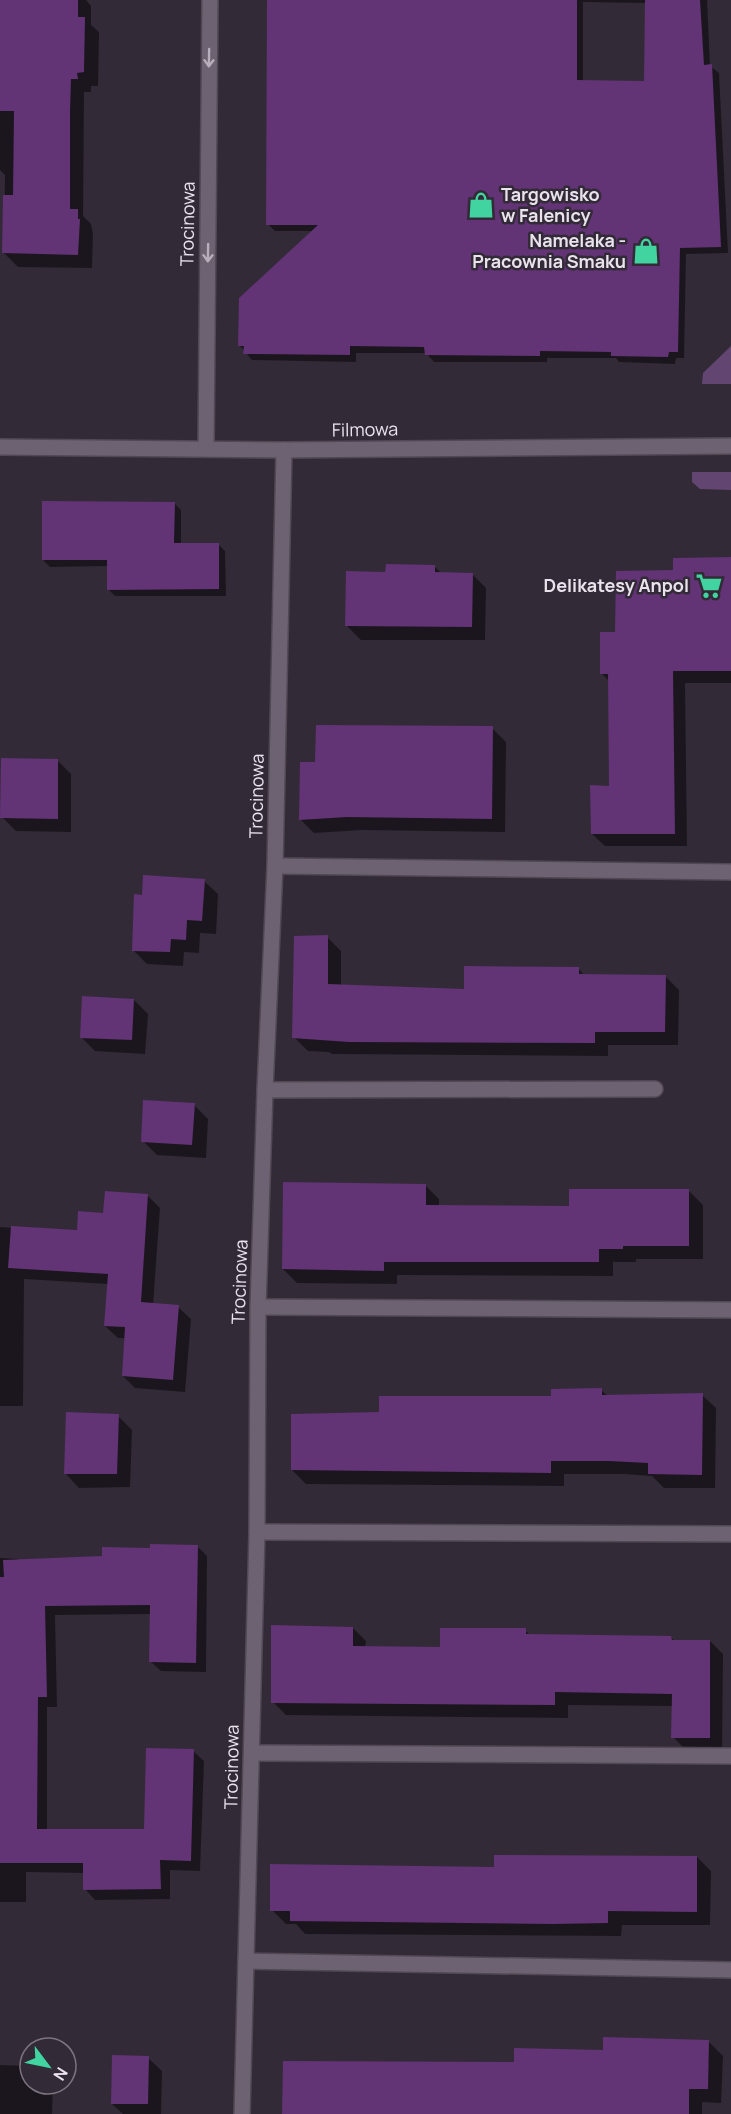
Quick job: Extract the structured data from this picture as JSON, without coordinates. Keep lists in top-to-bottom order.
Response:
{
  "streets": {
    "street": ["Trocinowa", "Filmowa"]
  },
  "crossings": [
    ["Trocinowa", "Filmowa"]
  ],
  "places": {
    "shop": ["Targowisko w Falenicy", "Namelaka - Pracownia Smaku"],
    "supermarket": ["Delikatesy Anpol"]
  },
  "north": "bottom right"
}
